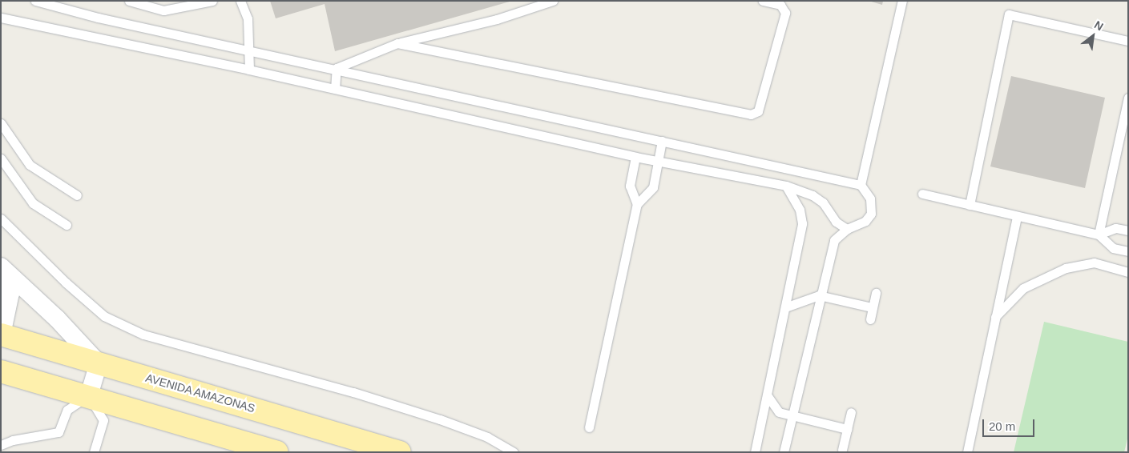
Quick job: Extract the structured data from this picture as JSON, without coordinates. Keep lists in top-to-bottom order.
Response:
{
  "streets": {
    "main road": ["AVENIDA AMAZONAS"]
  },
  "scale_bar": "20 m",
  "north": "top right"
}
